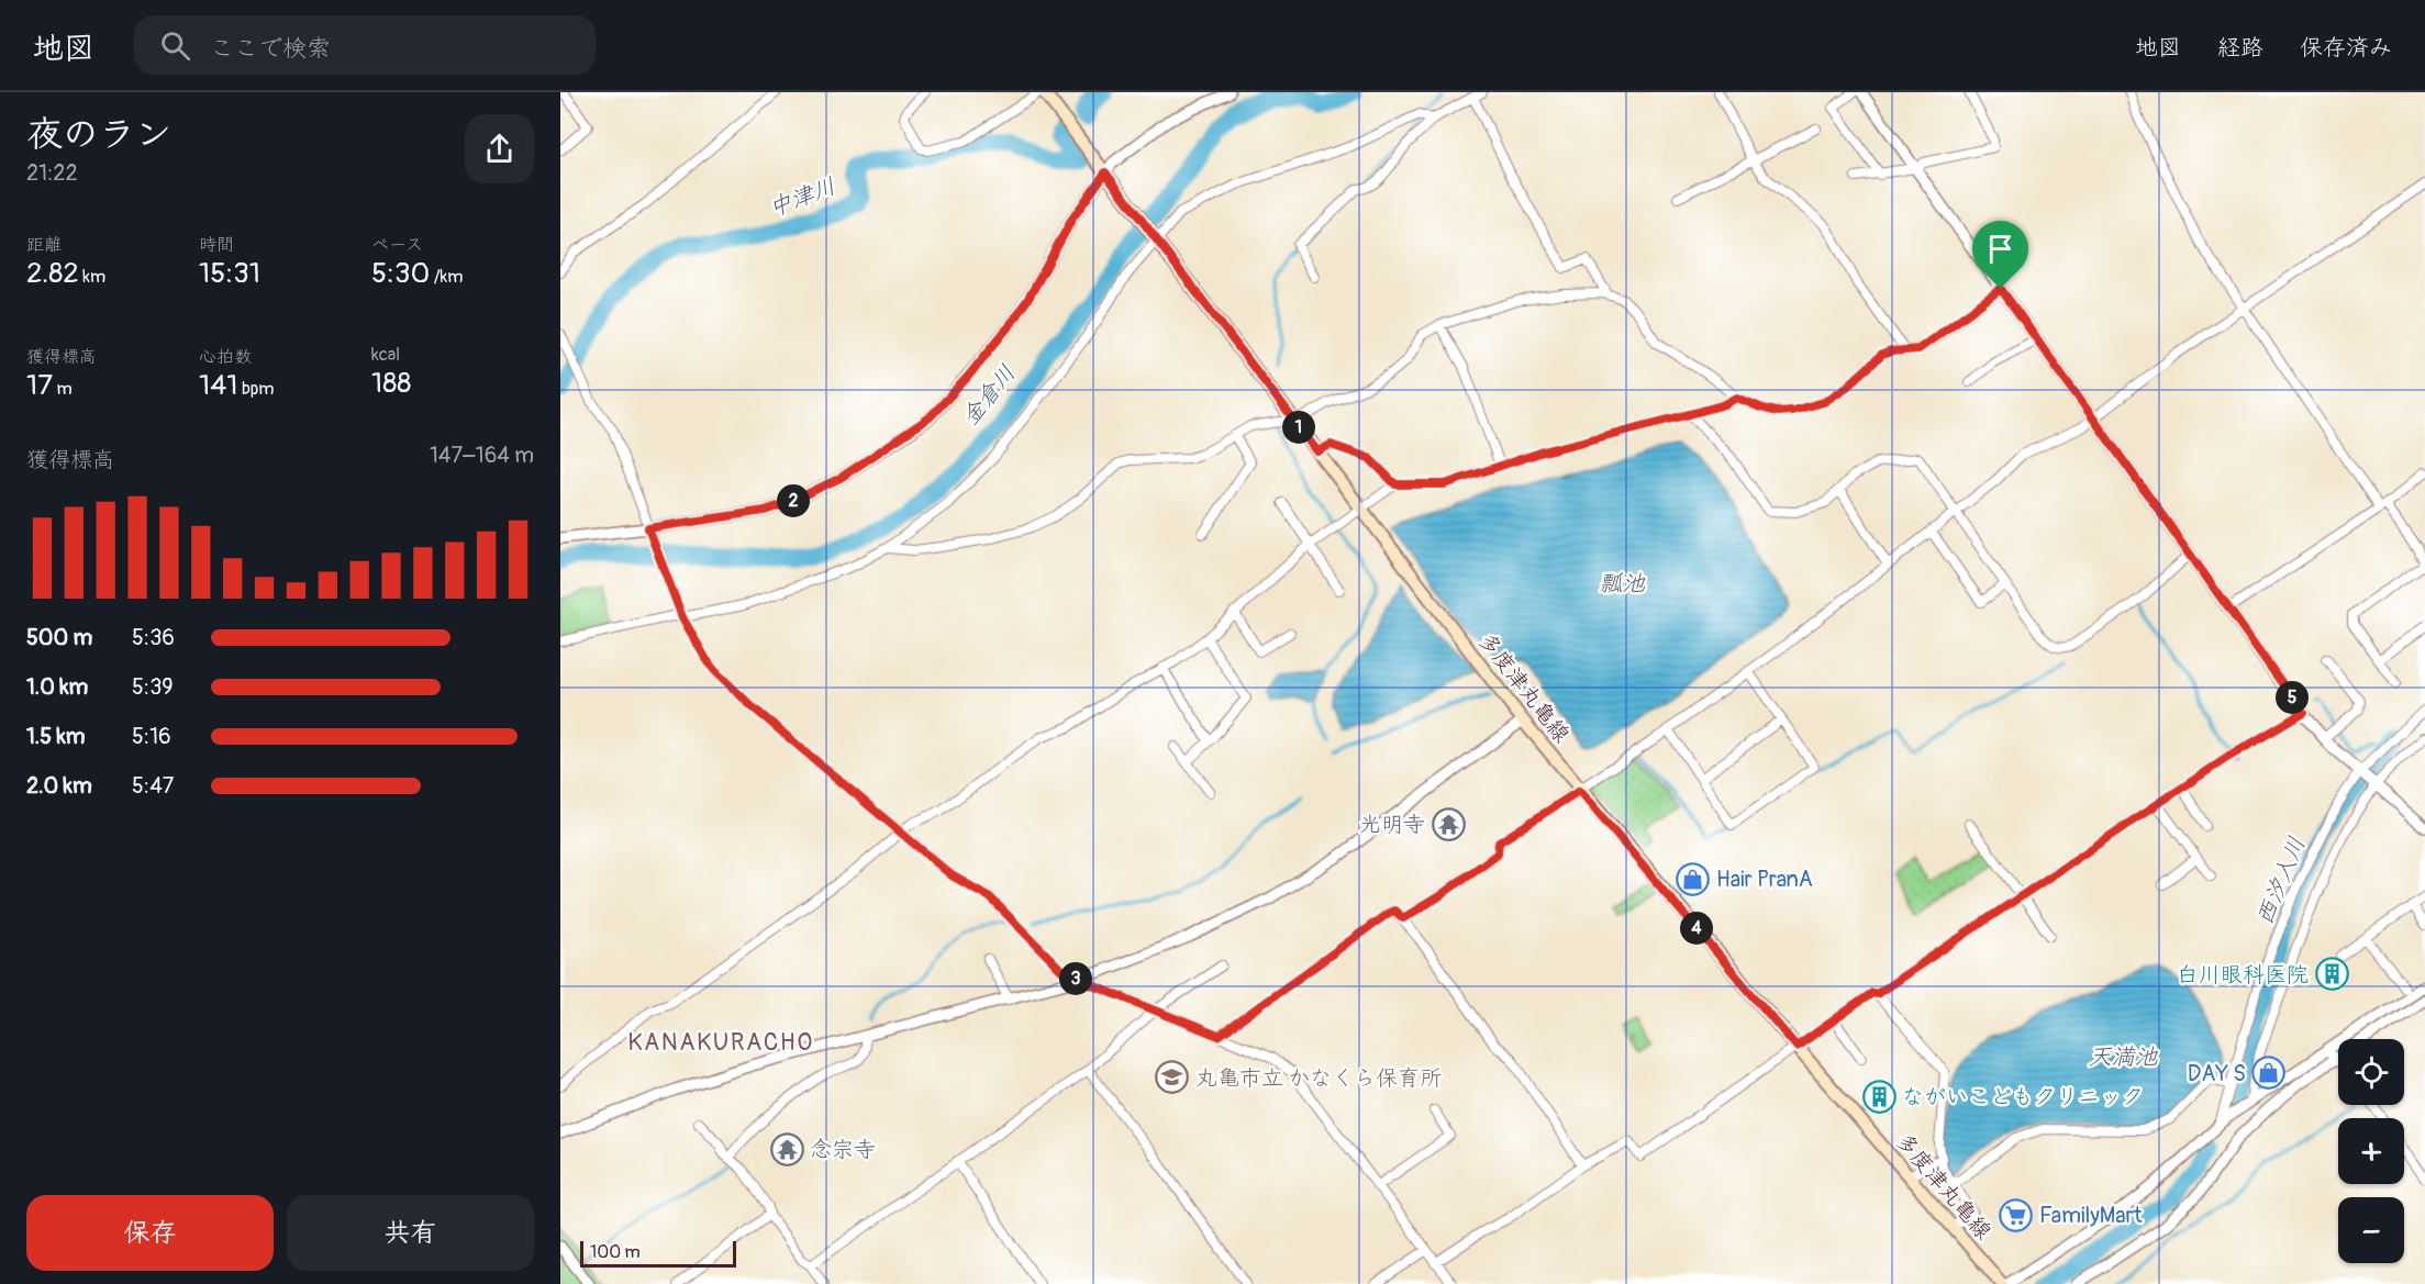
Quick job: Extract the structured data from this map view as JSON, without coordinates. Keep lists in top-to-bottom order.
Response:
{
  "streets": {
    "main road": ["多度津丸亀線"]
  },
  "districts": ["KANAKURACHO"],
  "water": [
    "中津川",
    "金倉川",
    "瓢池",
    "西汐入川",
    "天満池"
  ],
  "places": {
    "temple": ["光明寺", "念宗寺"],
    "shop": ["Hair PranA", "DAY S"],
    "building": ["白川眼科医院", "ながいこどもクリニック"],
    "school or university": ["丸亀市立 かなくら保育所"],
    "supermarket": ["FamilyMart"]
  },
  "scale_bar": "100 m",
  "page": {
    "header": "地図",
    "search": "ここで検索",
    "nav": ["地図", "経路", "保存済み"],
    "heading": ["夜のラン", "21:22"],
    "stats": [
      ["距離", "2.82 km"],
      ["時間", "15:31"],
      ["ペース", "5:30 /km"],
      ["獲得標高", "17 m"],
      ["心拍数", "141 bpm"],
      ["kcal", "188"]
    ],
    "pins": [
      "1",
      "2",
      "5",
      "4",
      "3"
    ],
    "chart": ["獲得標高", "147–164 m"],
    "list": [
      {
        "name": "500 m",
        "note": "5:36"
      },
      {
        "name": "1.0 km",
        "note": "5:39"
      },
      {
        "name": "1.5 km",
        "note": "5:16"
      },
      {
        "name": "2.0 km",
        "note": "5:47"
      }
    ],
    "map_buttons": ["+", "−"],
    "buttons": ["保存", "共有"],
    "scale": "100 m"
  }
}
